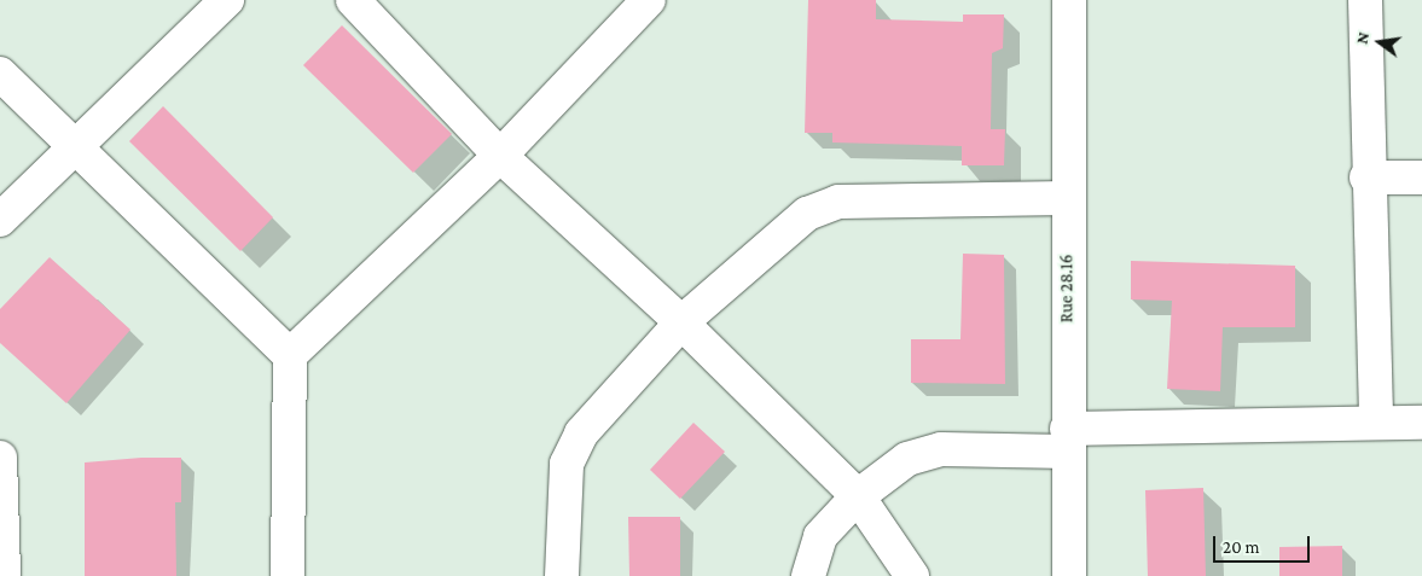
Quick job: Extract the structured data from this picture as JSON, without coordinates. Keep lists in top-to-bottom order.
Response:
{
  "streets": {
    "street": ["Rue 28.16"]
  },
  "scale_bar": "20 m",
  "north": "left"
}
